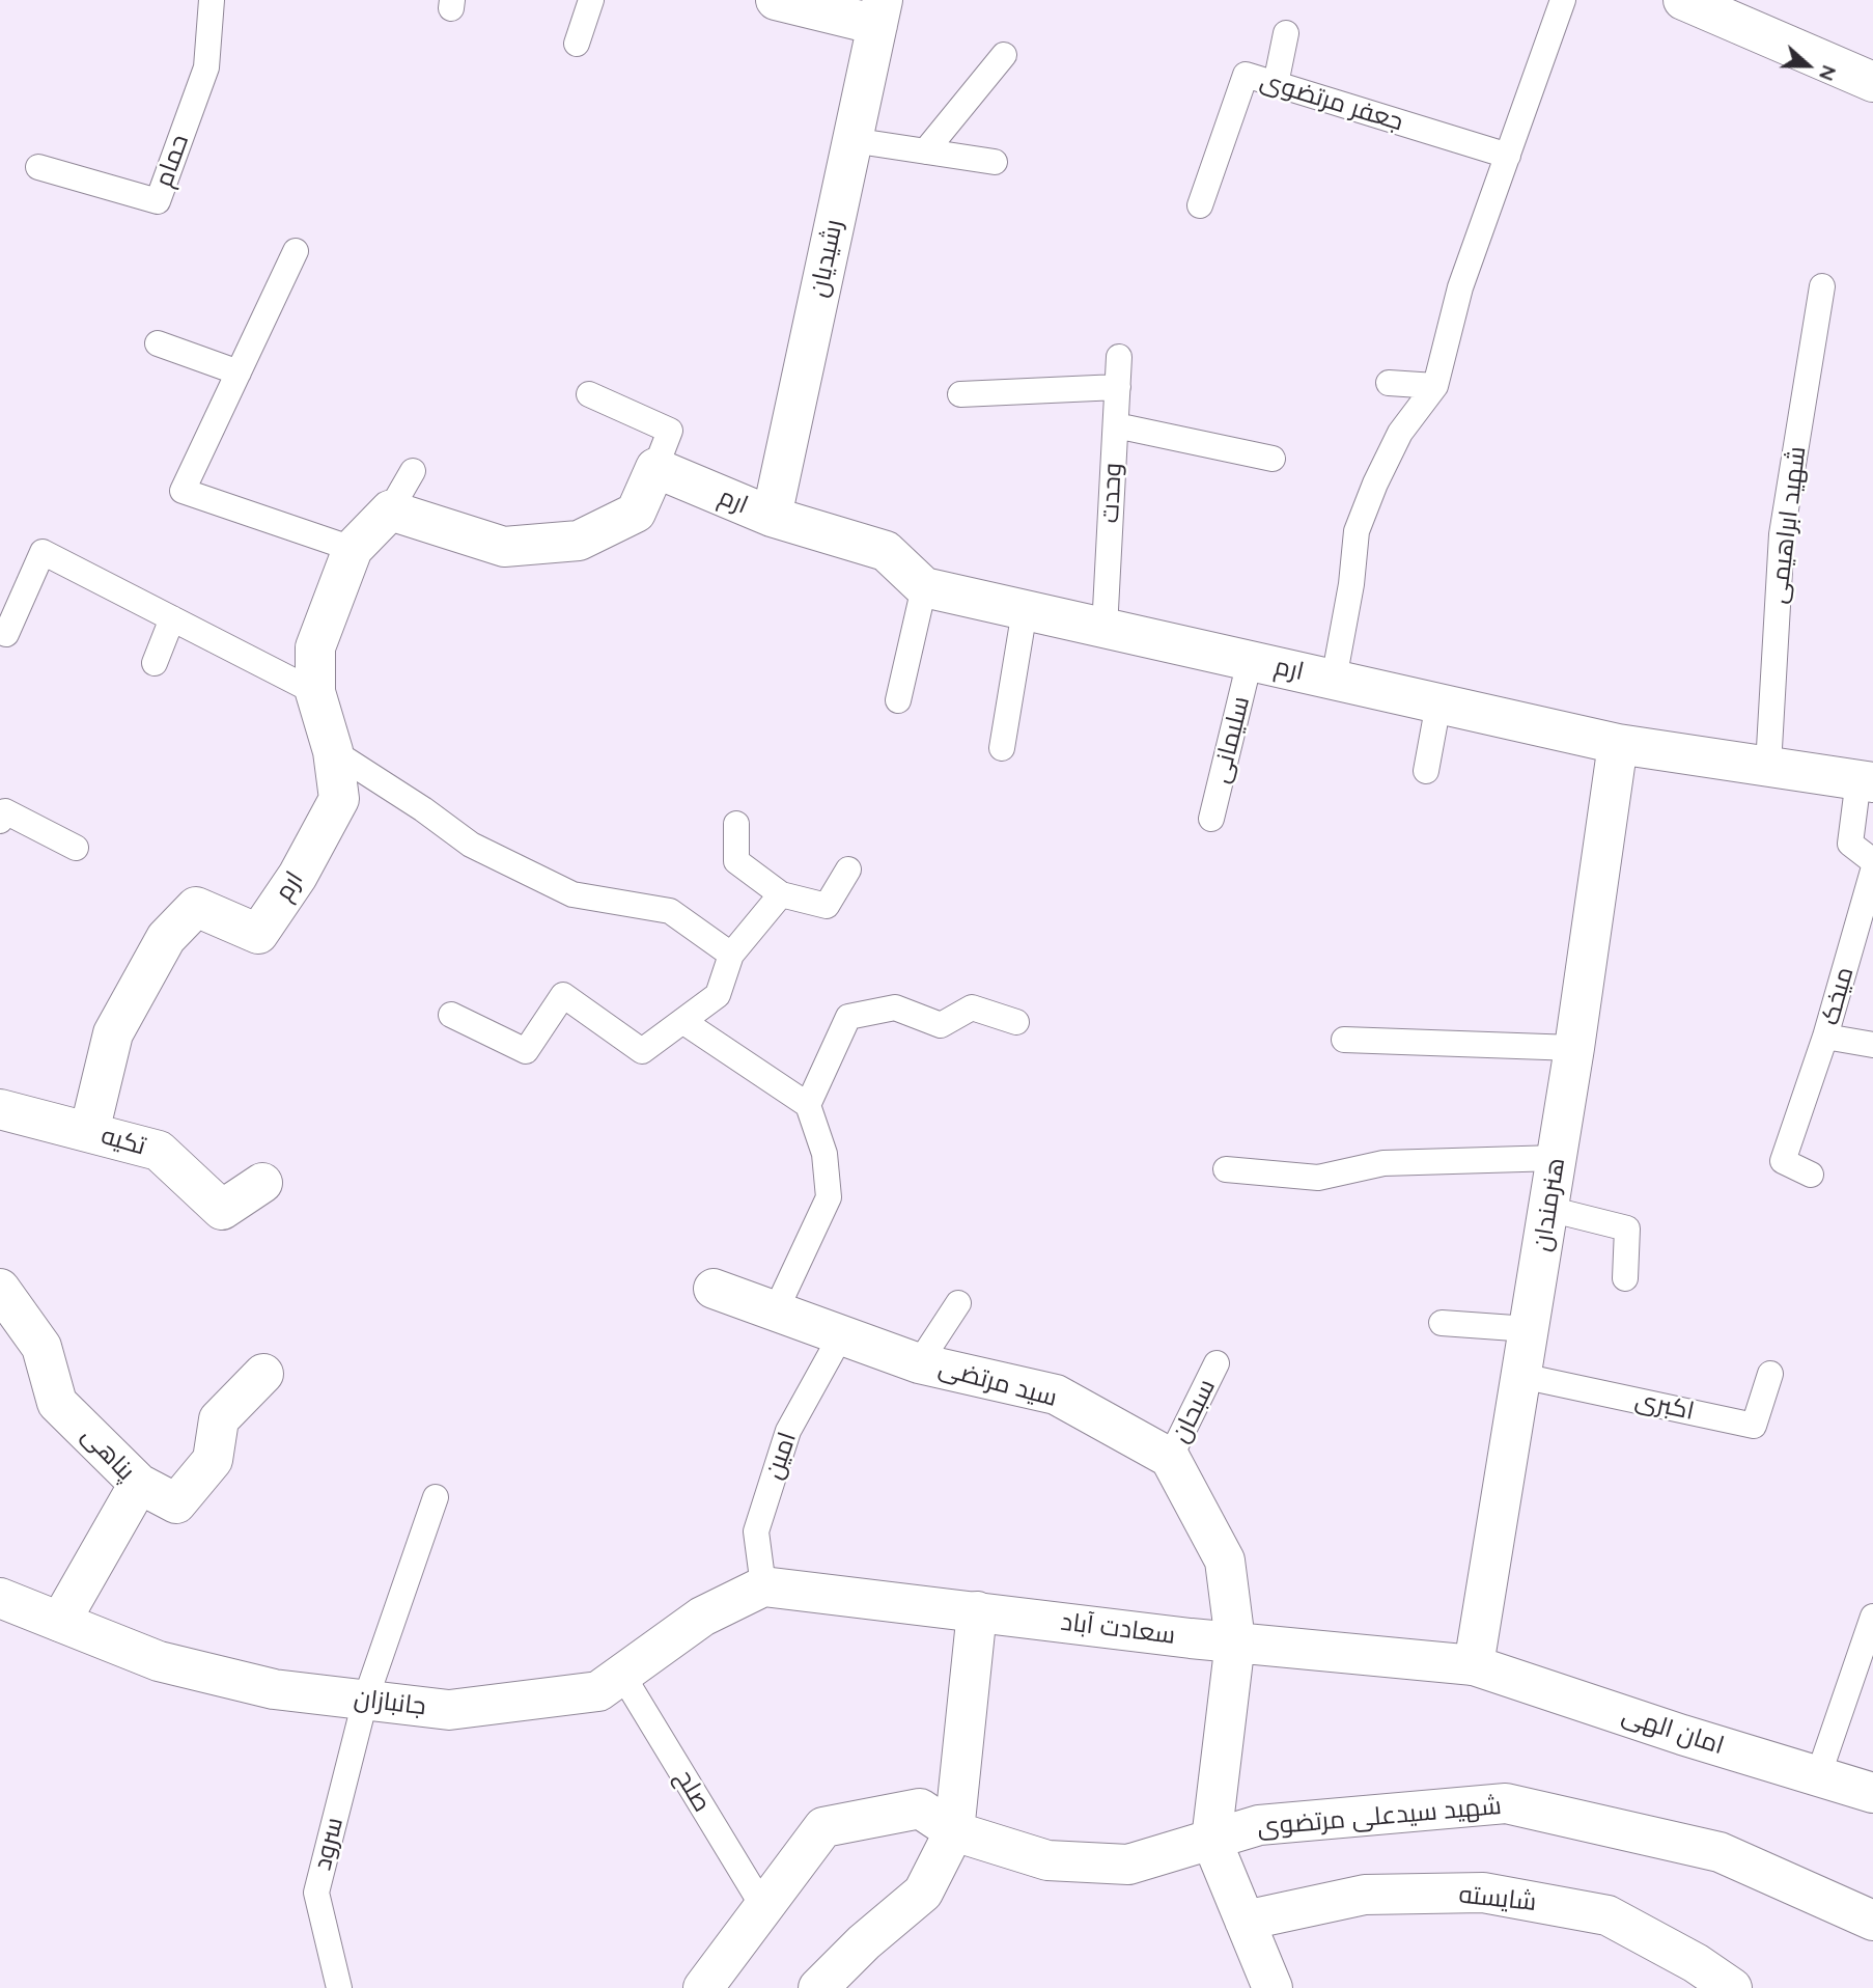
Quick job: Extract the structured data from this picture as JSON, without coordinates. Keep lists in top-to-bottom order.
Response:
{
  "streets": {
    "street": [
      "رشیدیان",
      "ارم",
      "تکیه",
      "هنرمندان",
      "سید مرتضی",
      "پناهی",
      "سعادت آباد",
      "جانبازان",
      "امان الهی",
      "شهید سیدعلی مرتضوی",
      "شایسته"
    ],
    "lane": [
      "جعفر مرتضوی",
      "حمام",
      "وحدت",
      "شهید ابراهیمی",
      "سلیمانی",
      "میخک",
      "اکبری",
      "سبحان",
      "امین",
      "صلح",
      "سرود"
    ]
  },
  "crossings": [
    ["رشیدیان", "ارم"],
    ["وحدت", "ارم"],
    ["ارم", "شهید ابراهیمی"],
    ["ارم", "سلیمانی"],
    ["ارم", "تکیه"],
    ["ارم", "هنرمندان"],
    ["هنرمندان", "اکبری"],
    ["هنرمندان", "سعادت آباد"],
    ["هنرمندان", "امان الهی"],
    ["سید مرتضی", "سبحان"],
    ["سید مرتضی", "امین"],
    ["پناهی", "جانبازان"],
    ["امین", "سعادت آباد"],
    ["امین", "جانبازان"],
    ["سعادت آباد", "جانبازان"],
    ["سعادت آباد", "امان الهی"],
    ["جانبازان", "صلح"],
    ["جانبازان", "سرود"],
    ["صلح", "شهید سیدعلی مرتضوی"]
  ],
  "north": "right"
}
